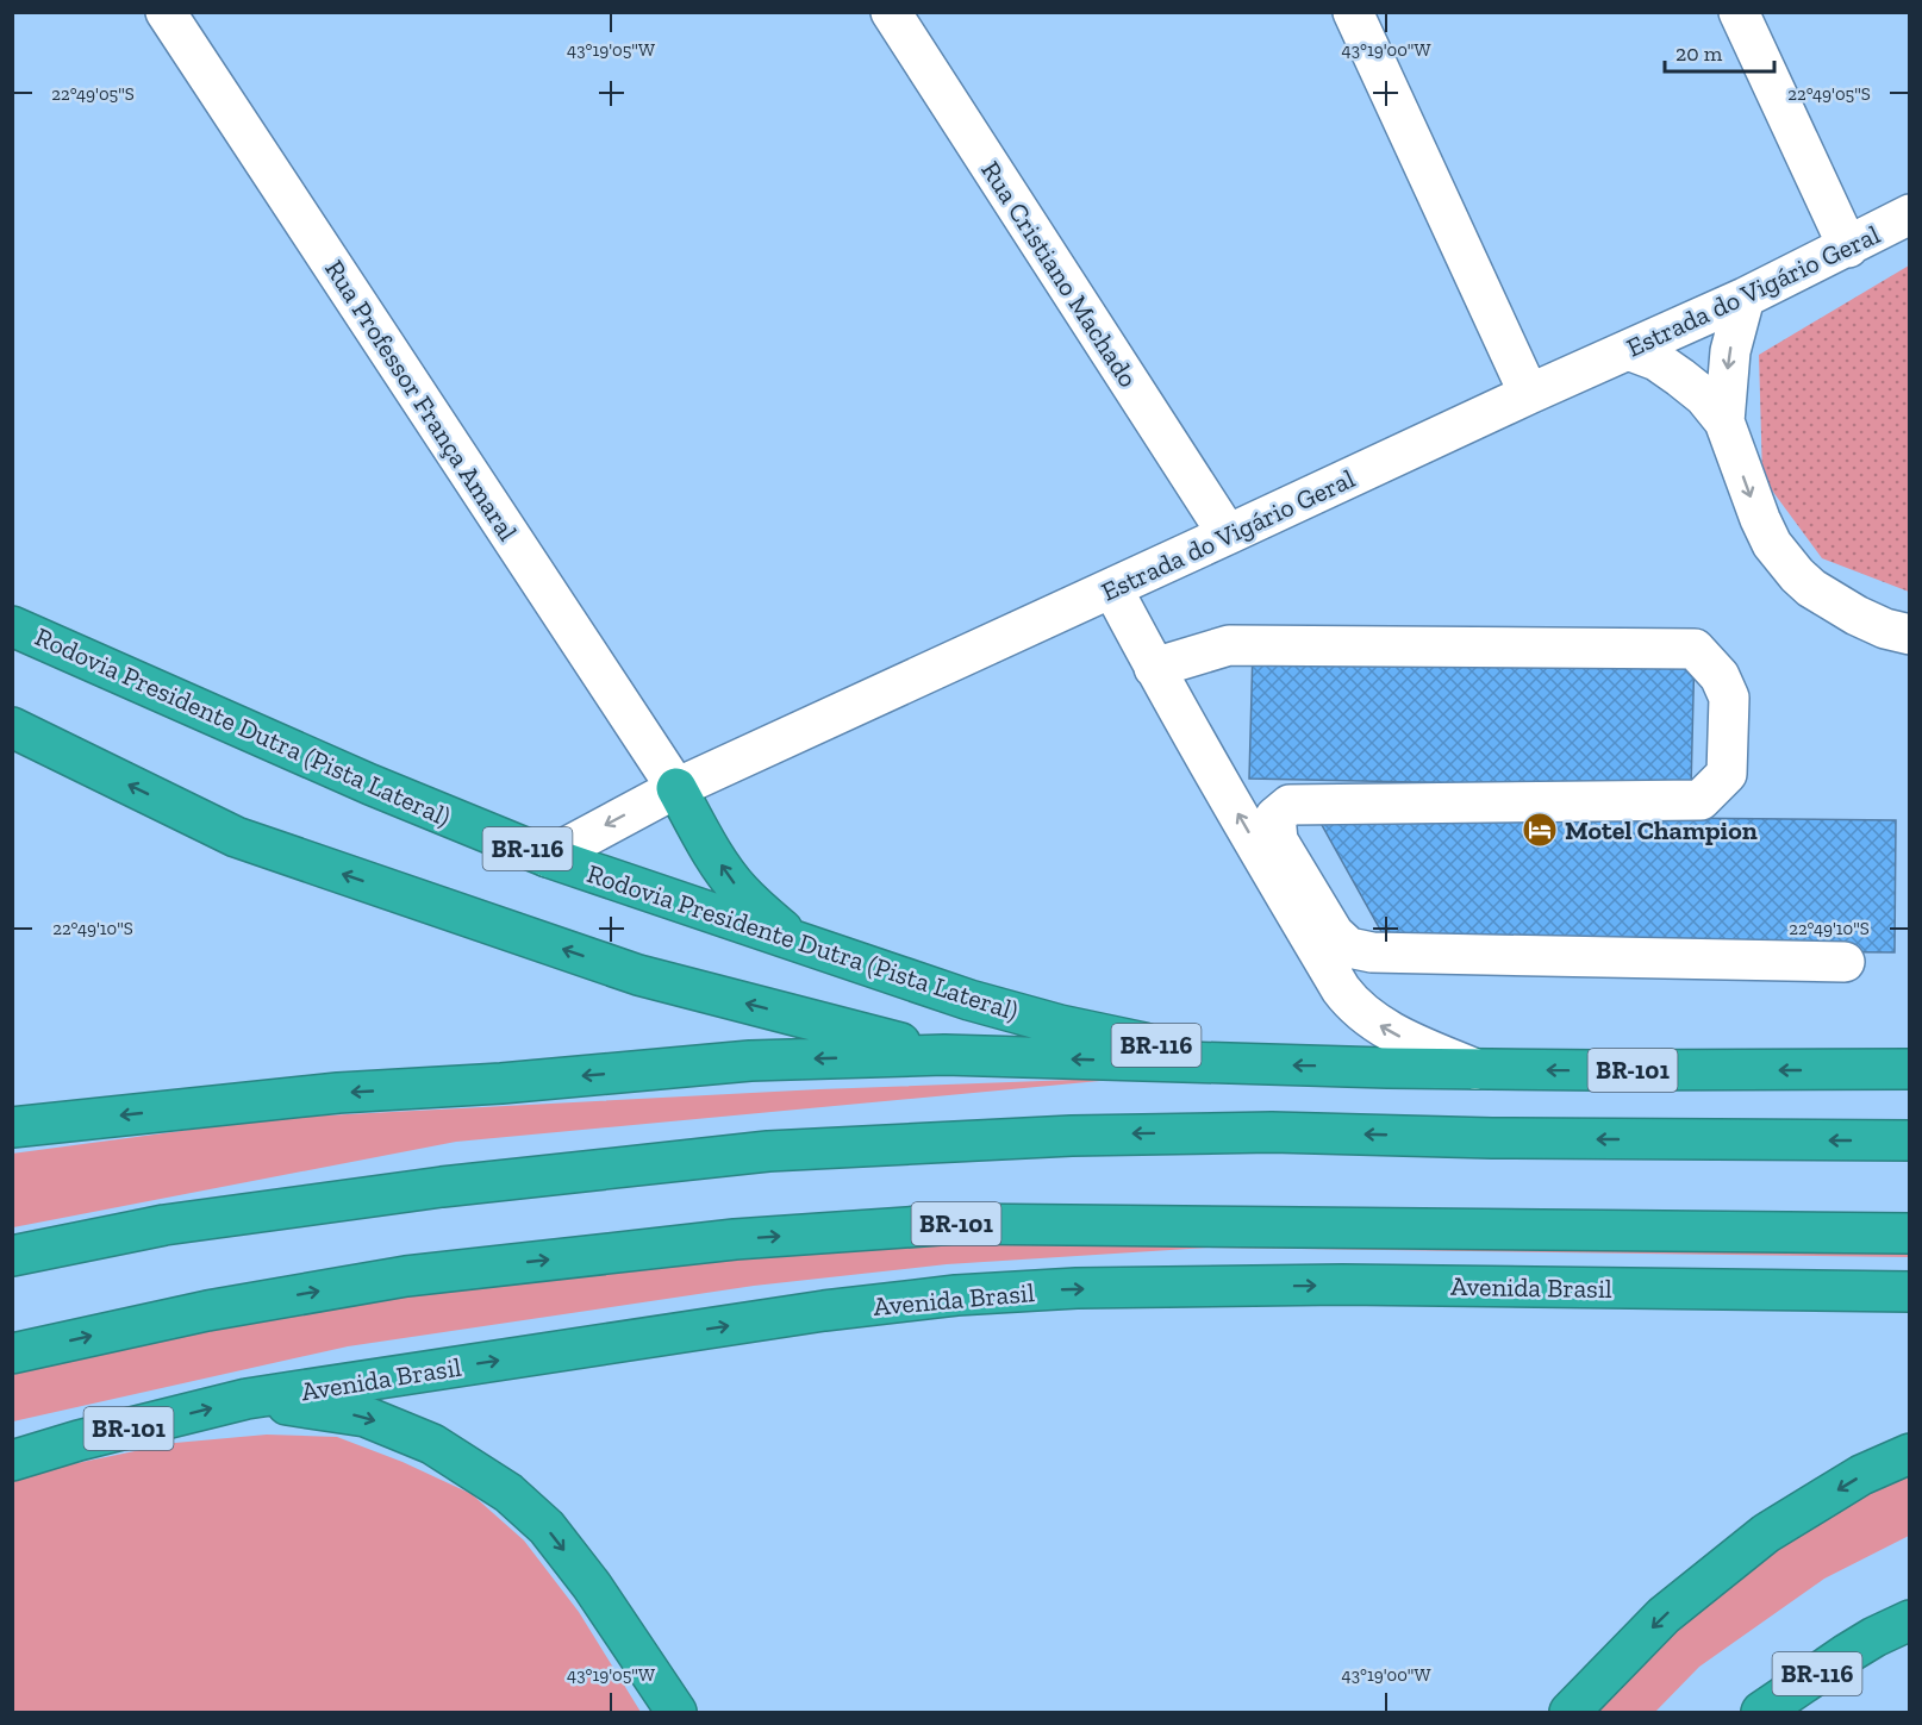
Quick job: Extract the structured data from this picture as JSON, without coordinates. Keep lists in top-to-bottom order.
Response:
{
  "streets": {
    "highway": [
      "Rodovia Presidente Dutra (Pista Lateral)",
      "BR-116",
      "BR-101",
      "Avenida Brasil"
    ],
    "street": ["Rua Cristiano Machado", "Estrada do Vigário Geral", "Rua Professor França Amaral"]
  },
  "crossings": [
    ["Rua Cristiano Machado", "Estrada do Vigário Geral"],
    ["Estrada do Vigário Geral", "Rua Professor França Amaral"],
    ["Estrada do Vigário Geral", "Rodovia Presidente Dutra (Pista Lateral)"],
    ["Rodovia Presidente Dutra (Pista Lateral)", "BR-101"]
  ],
  "places": {
    "hotel": ["Motel Champion"]
  },
  "scale_bar": "20 m",
  "coordinates": [
    "43°19'05\"W",
    "43°19'00\"W",
    "22°49'05\"S",
    "22°49'10\"S"
  ]
}
